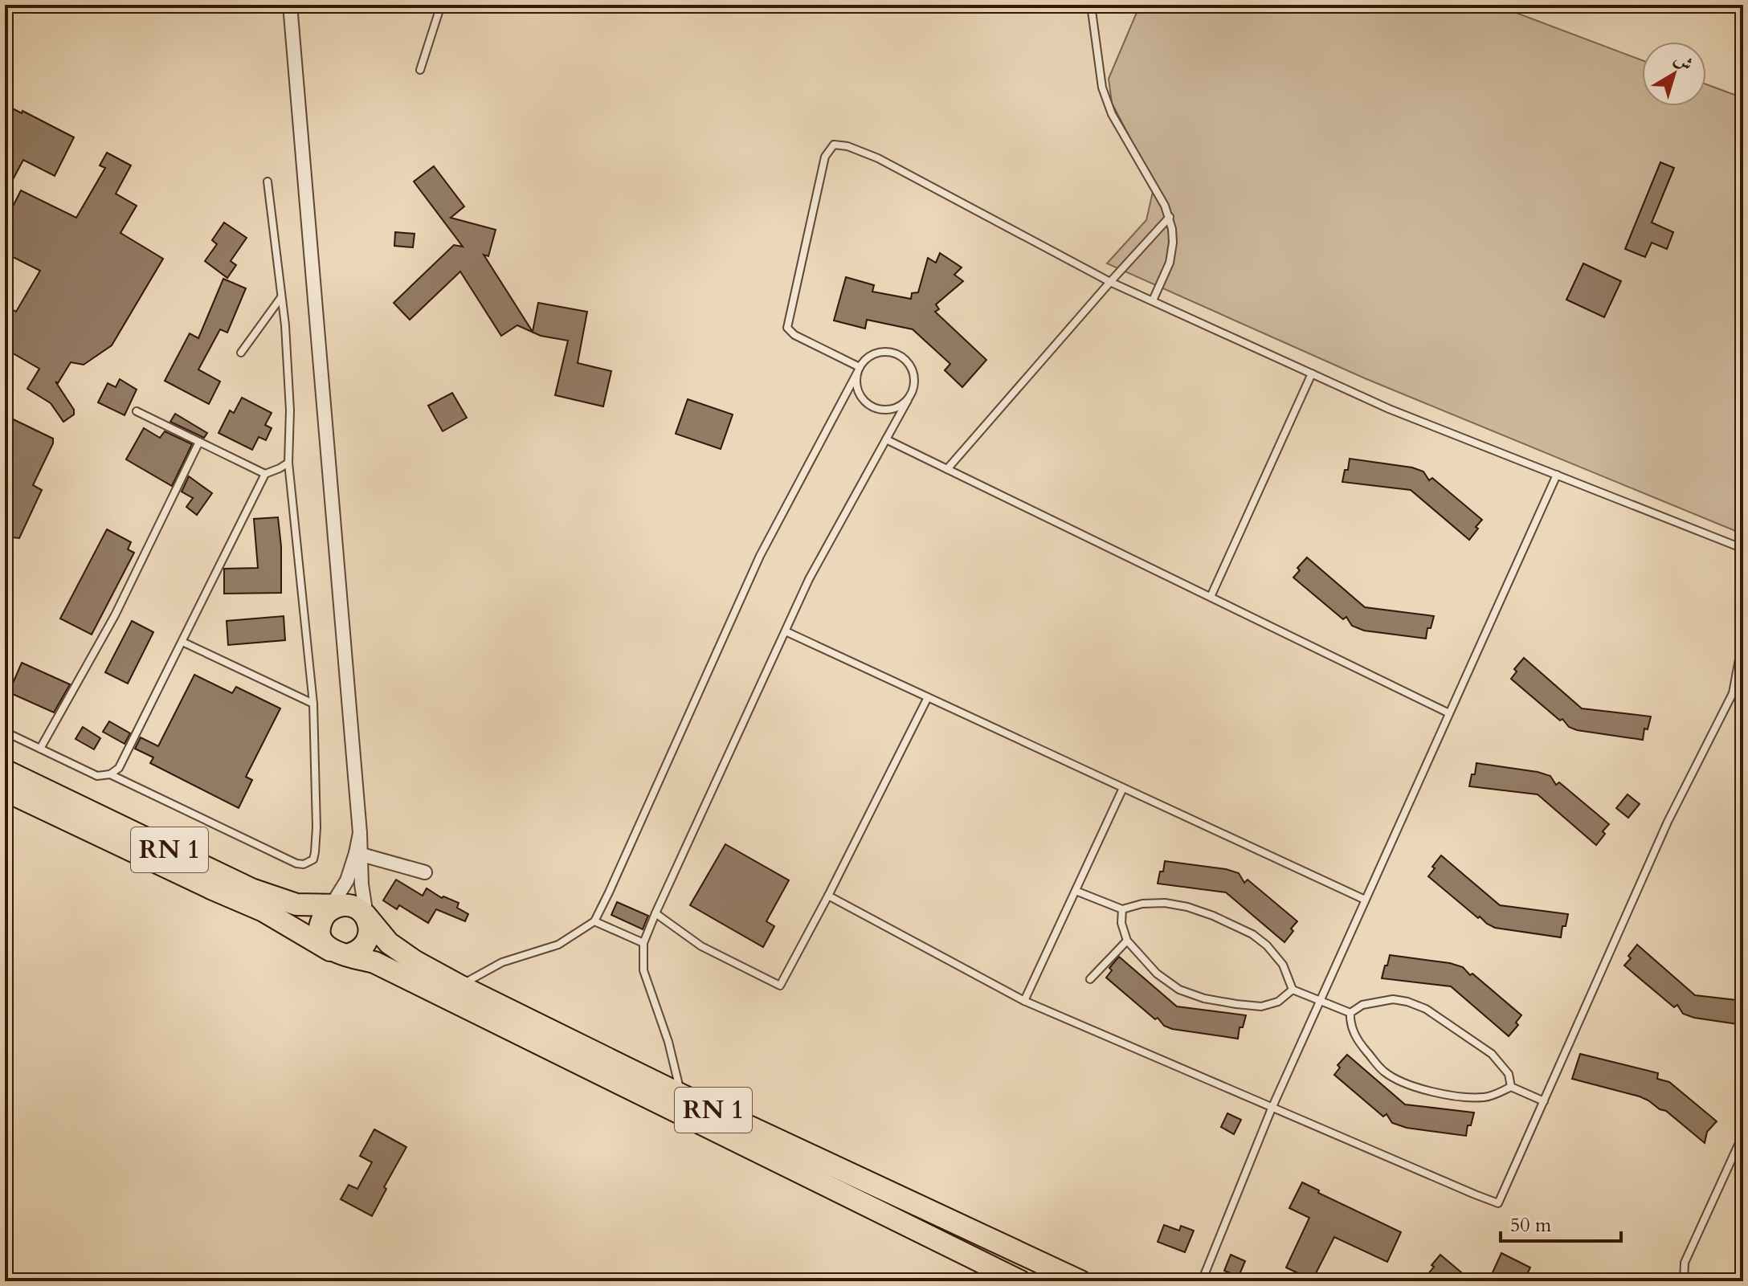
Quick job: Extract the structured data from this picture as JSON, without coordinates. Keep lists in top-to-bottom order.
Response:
{
  "streets": {
    "main road": ["RN 1"]
  },
  "scale_bar": "50 m",
  "north": "top right"
}
